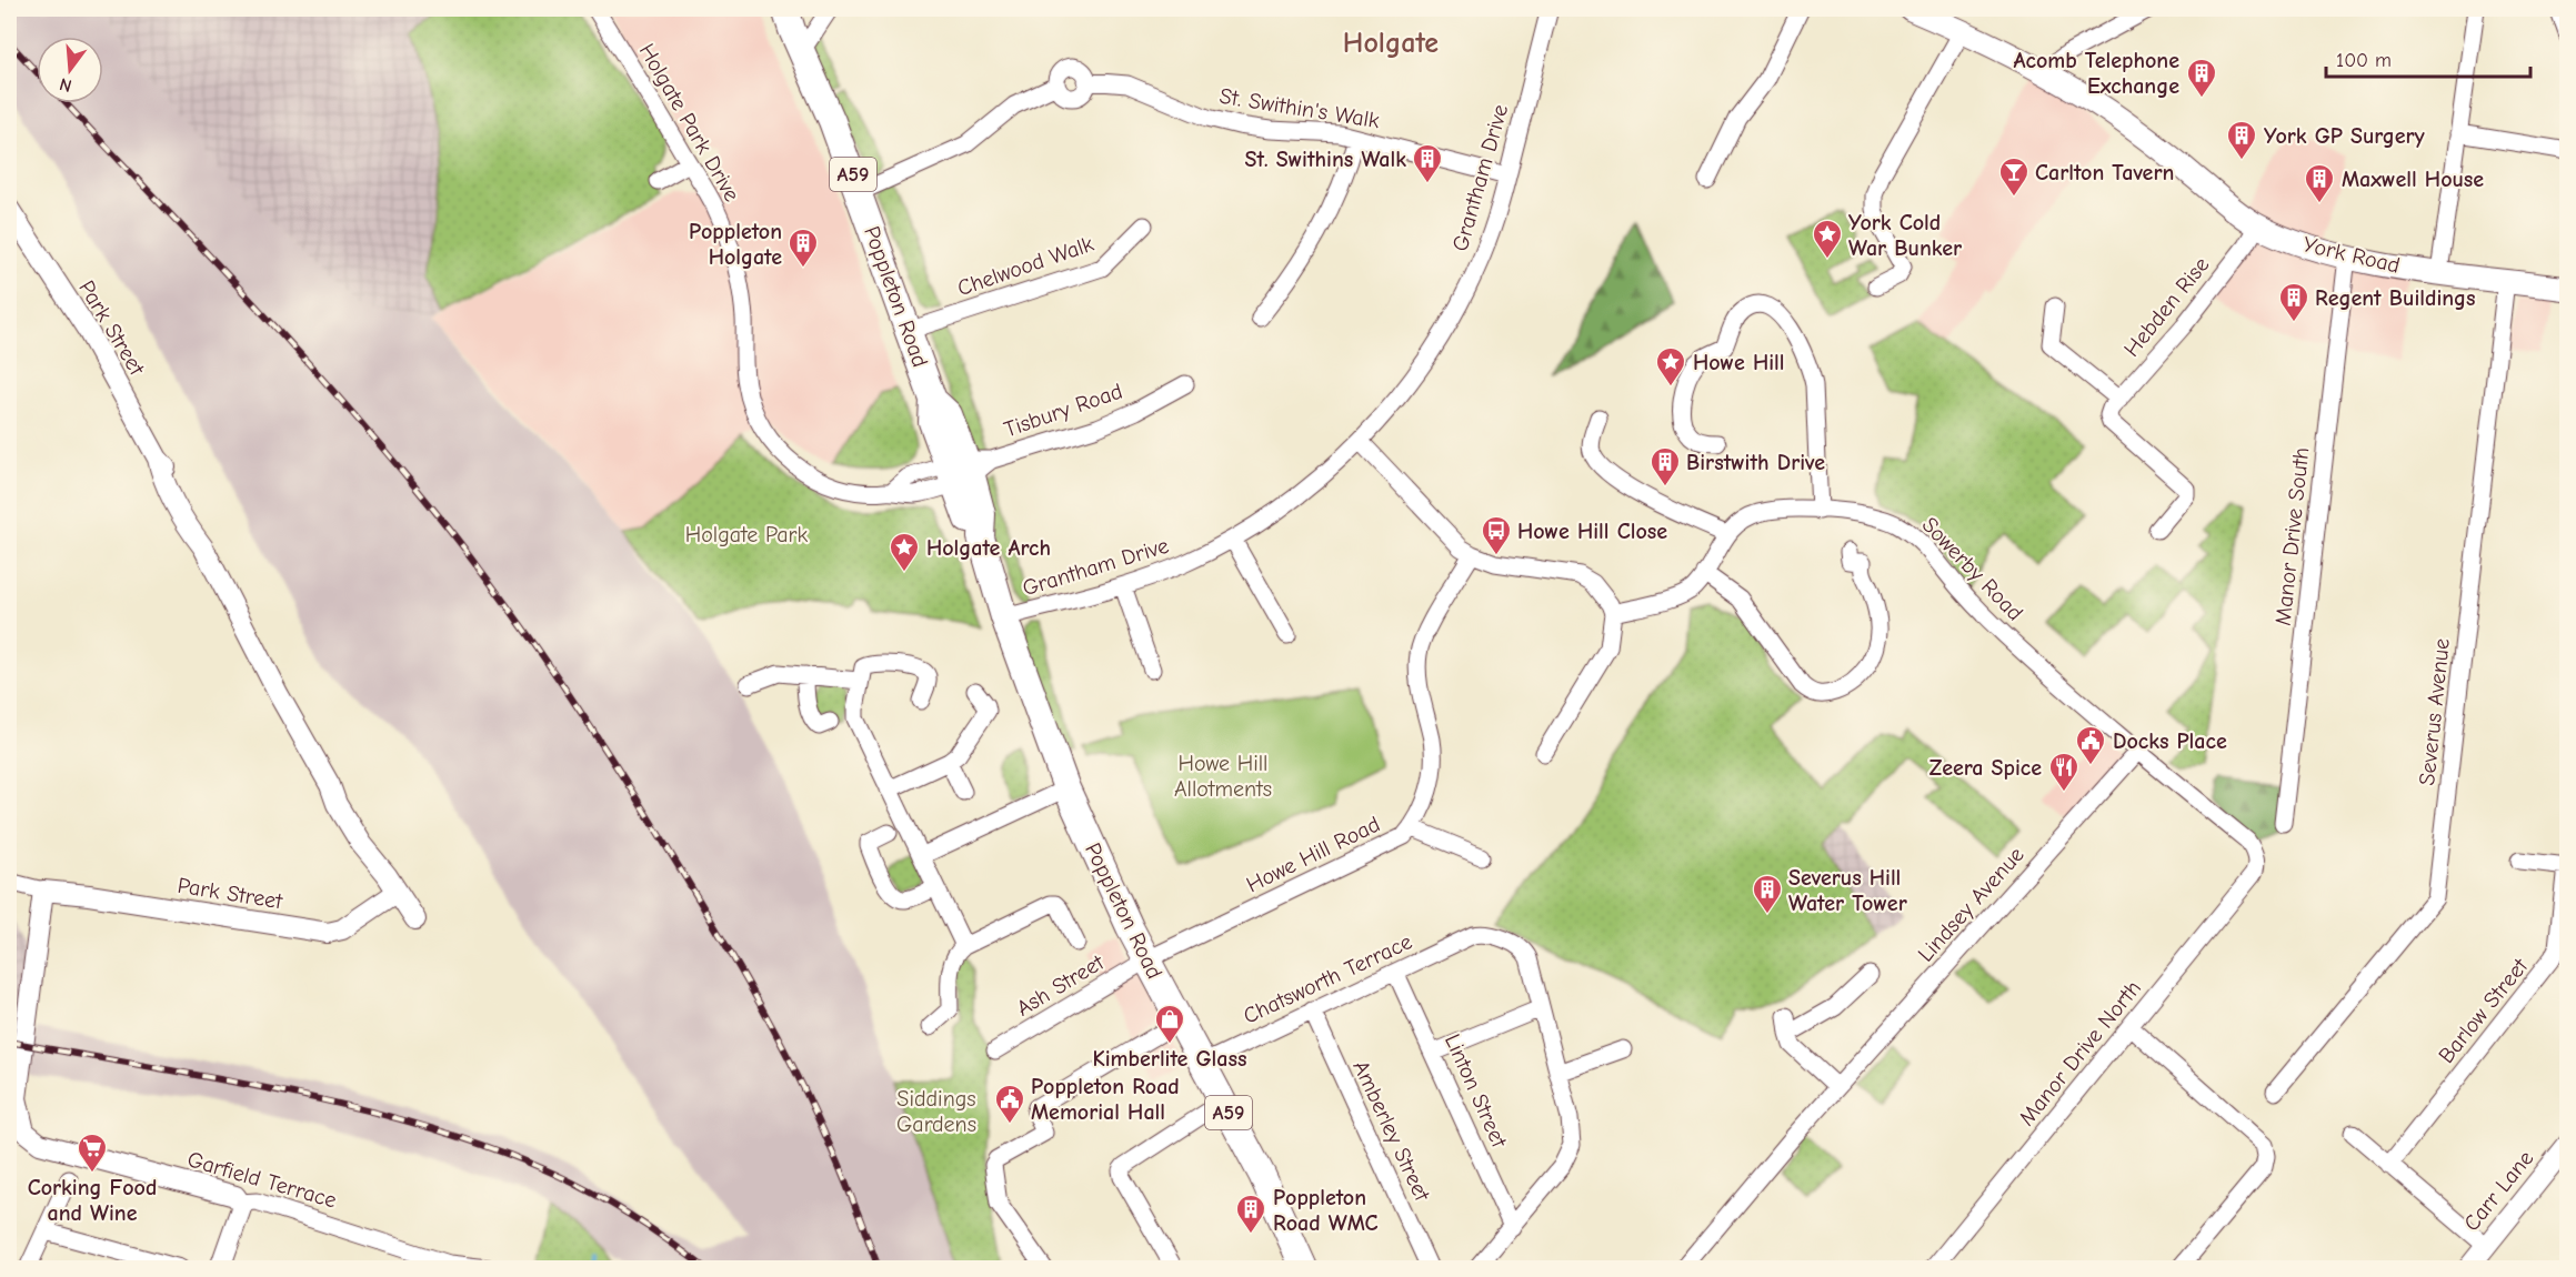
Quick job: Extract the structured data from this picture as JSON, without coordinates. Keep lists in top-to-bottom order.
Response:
{
  "streets": {
    "main road": ["A59", "York Road", "Poppleton Road"],
    "street": [
      "St. Swithin's Walk",
      "Holgate Park Drive",
      "Grantham Drive",
      "Chelwood Walk",
      "Hebden Rise",
      "Park Street",
      "Tisbury Road",
      "Manor Drive South",
      "Sowerby Road",
      "Severus Avenue",
      "Howe Hill Road",
      "Lindsey Avenue",
      "Chatsworth Terrace",
      "Ash Street",
      "Barlow Street",
      "Manor Drive North",
      "Linton Street",
      "Amberley Street",
      "Garfield Terrace",
      "Carr Lane"
    ]
  },
  "crossings": [
    ["St. Swithin's Walk", "Grantham Drive"],
    ["St. Swithin's Walk", "Poppleton Road"],
    ["Holgate Park Drive", "Poppleton Road"],
    ["Holgate Park Drive", "Tisbury Road"],
    ["Grantham Drive", "Poppleton Road"],
    ["York Road", "Hebden Rise"],
    ["York Road", "Manor Drive South"],
    ["York Road", "Severus Avenue"],
    ["Chelwood Walk", "Poppleton Road"],
    ["Poppleton Road", "Tisbury Road"],
    ["Poppleton Road", "Howe Hill Road"],
    ["Poppleton Road", "Chatsworth Terrace"],
    ["Poppleton Road", "Ash Street"],
    ["Sowerby Road", "Lindsey Avenue"],
    ["Sowerby Road", "Manor Drive North"],
    ["Howe Hill Road", "Ash Street"],
    ["Chatsworth Terrace", "Linton Street"],
    ["Chatsworth Terrace", "Amberley Street"]
  ],
  "districts": ["Holgate"],
  "parks": ["Holgate Park", "Howe Hill Allotments", "Siddings Gardens"],
  "places": {
    "building": [
      "Acomb Telephone Exchange",
      "York GP Surgery",
      "St. Swithins Walk",
      "Maxwell House",
      "Poppleton Holgate",
      "Regent Buildings",
      "Birstwith Drive",
      "Severus Hill Water Tower",
      "Poppleton Road WMC"
    ],
    "bar": ["Carlton Tavern"],
    "place": ["York Cold War Bunker", "Howe Hill", "Holgate Arch"],
    "bus stop": ["Howe Hill Close"],
    "public building": ["Docks Place", "Poppleton Road Memorial Hall"],
    "restaurant": ["Zeera Spice"],
    "shop": ["Kimberlite Glass"],
    "supermarket": ["Corking Food and Wine"]
  },
  "scale_bar": "100 m",
  "north": "bottom"
}
